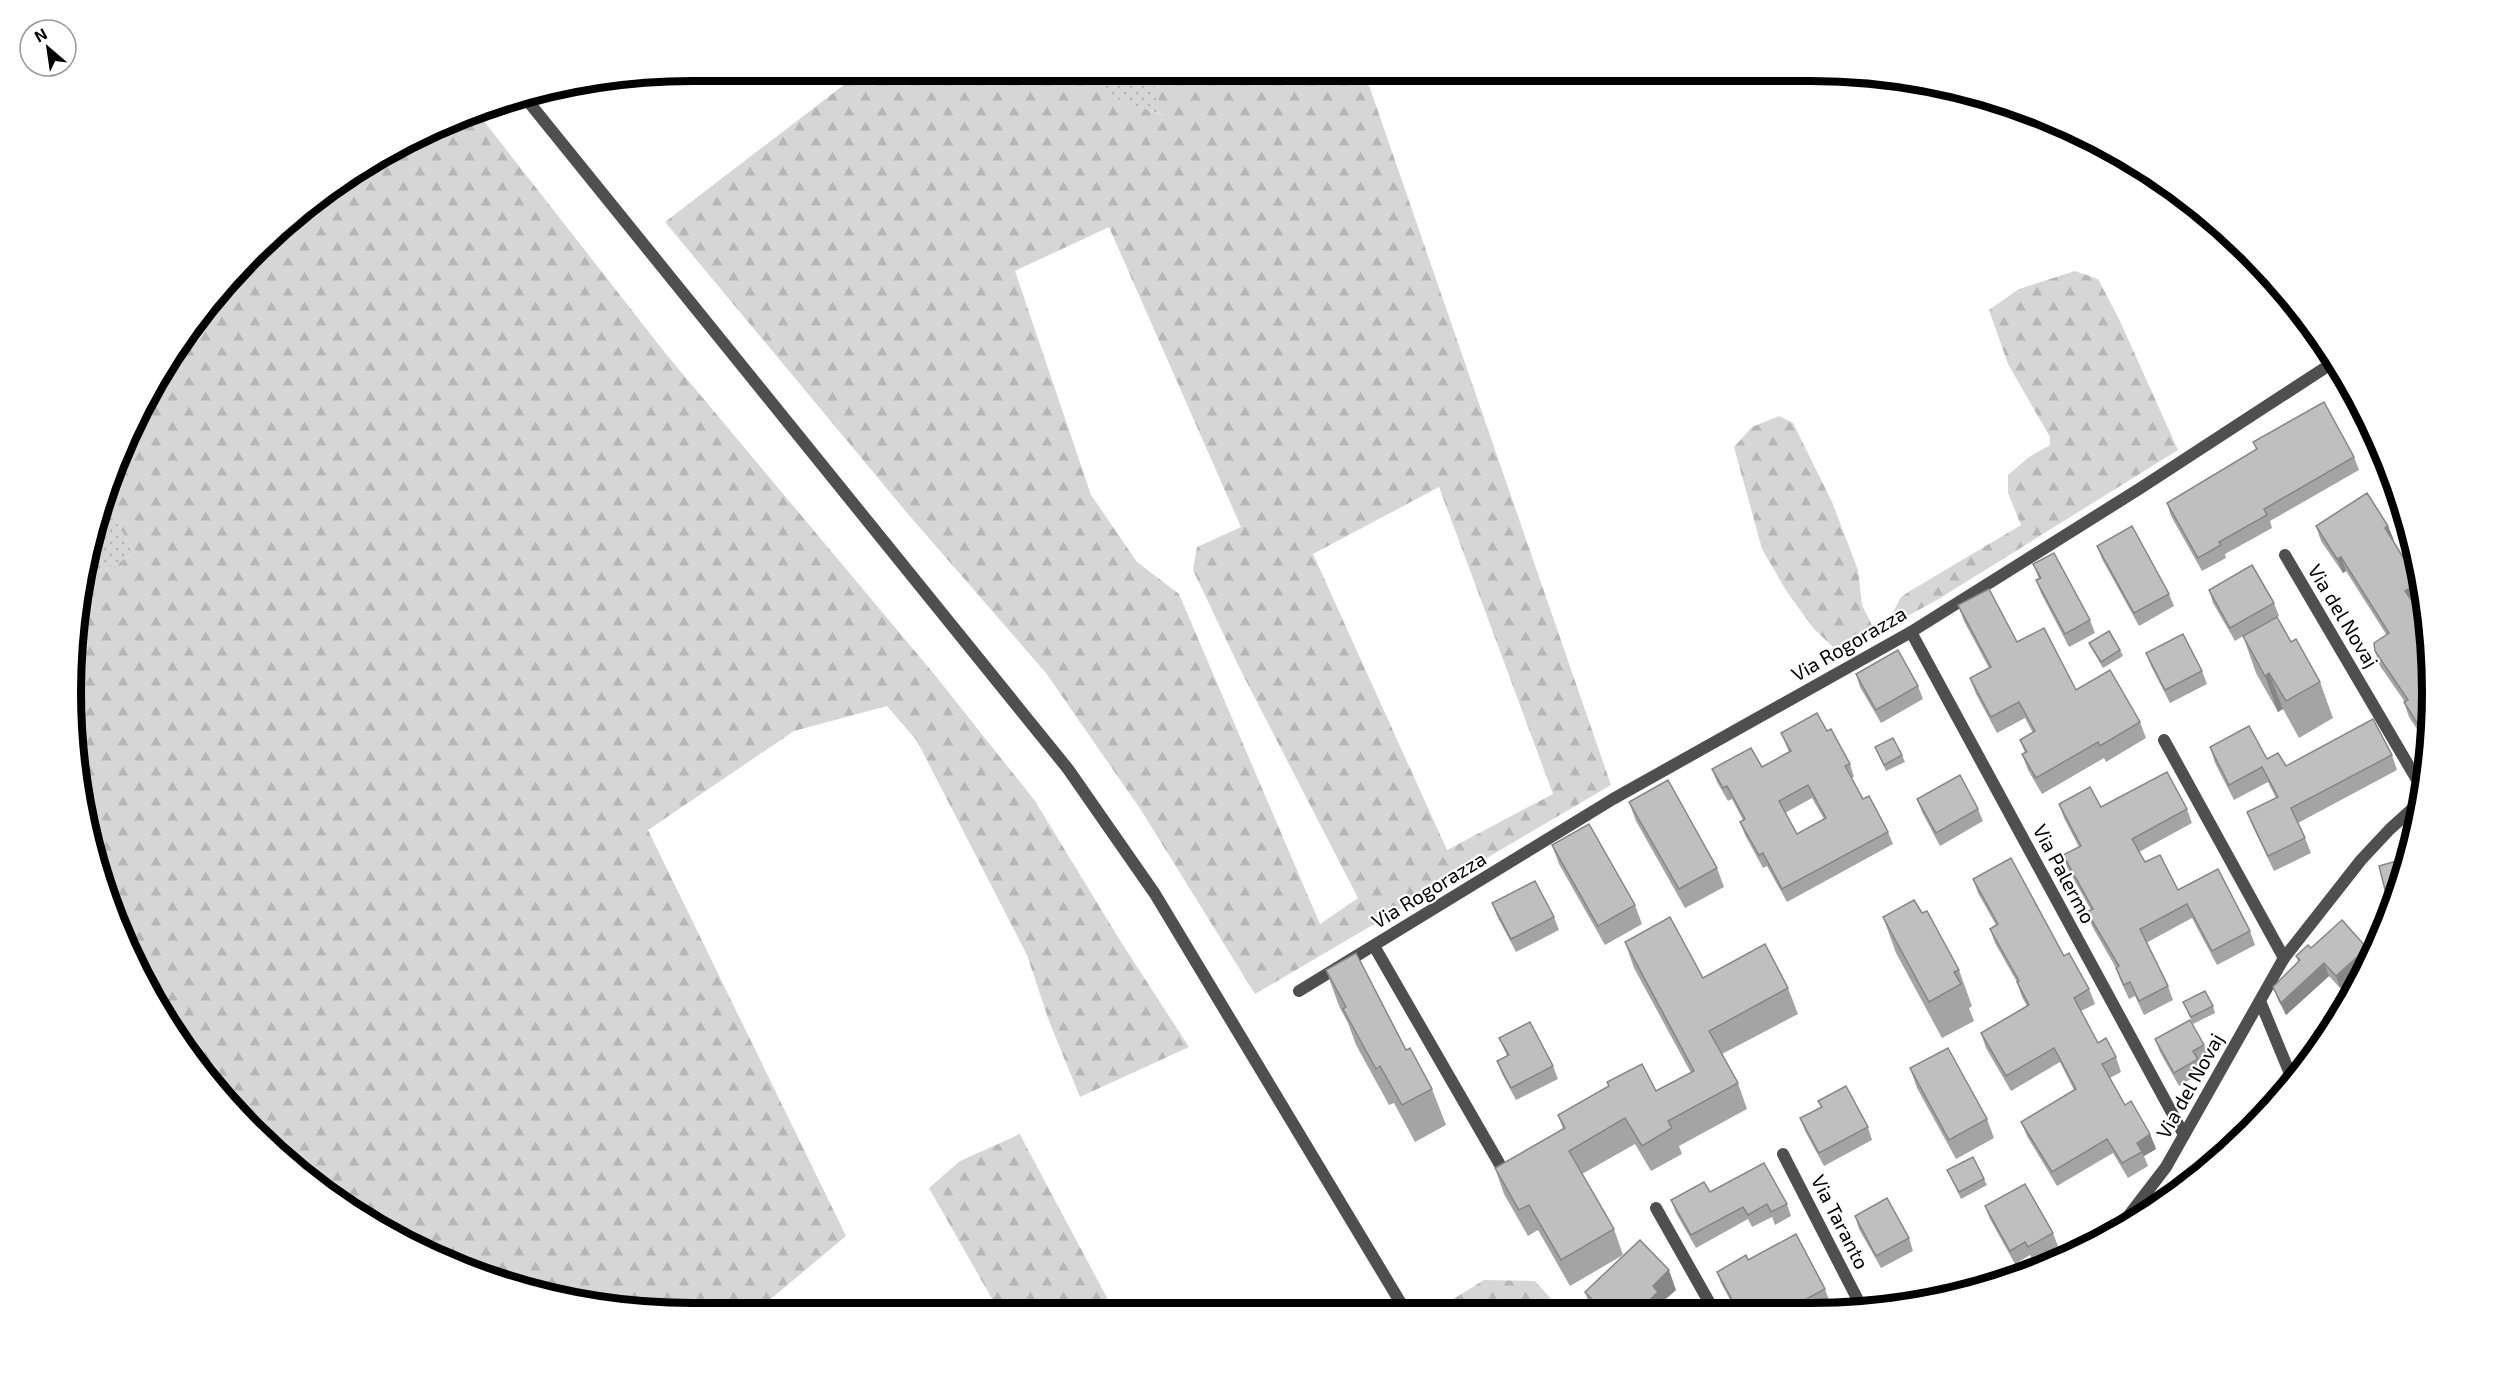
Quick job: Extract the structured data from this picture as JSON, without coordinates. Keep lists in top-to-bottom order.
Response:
{
  "streets": {
    "street": [
      "Via del Novaj",
      "Via Rogorazza",
      "Via Palermo",
      "Via Taranto"
    ]
  },
  "crossings": [
    ["Via del Novaj", "Via Palermo"],
    ["Via Rogorazza", "Via Palermo"]
  ],
  "north": "top left"
}
